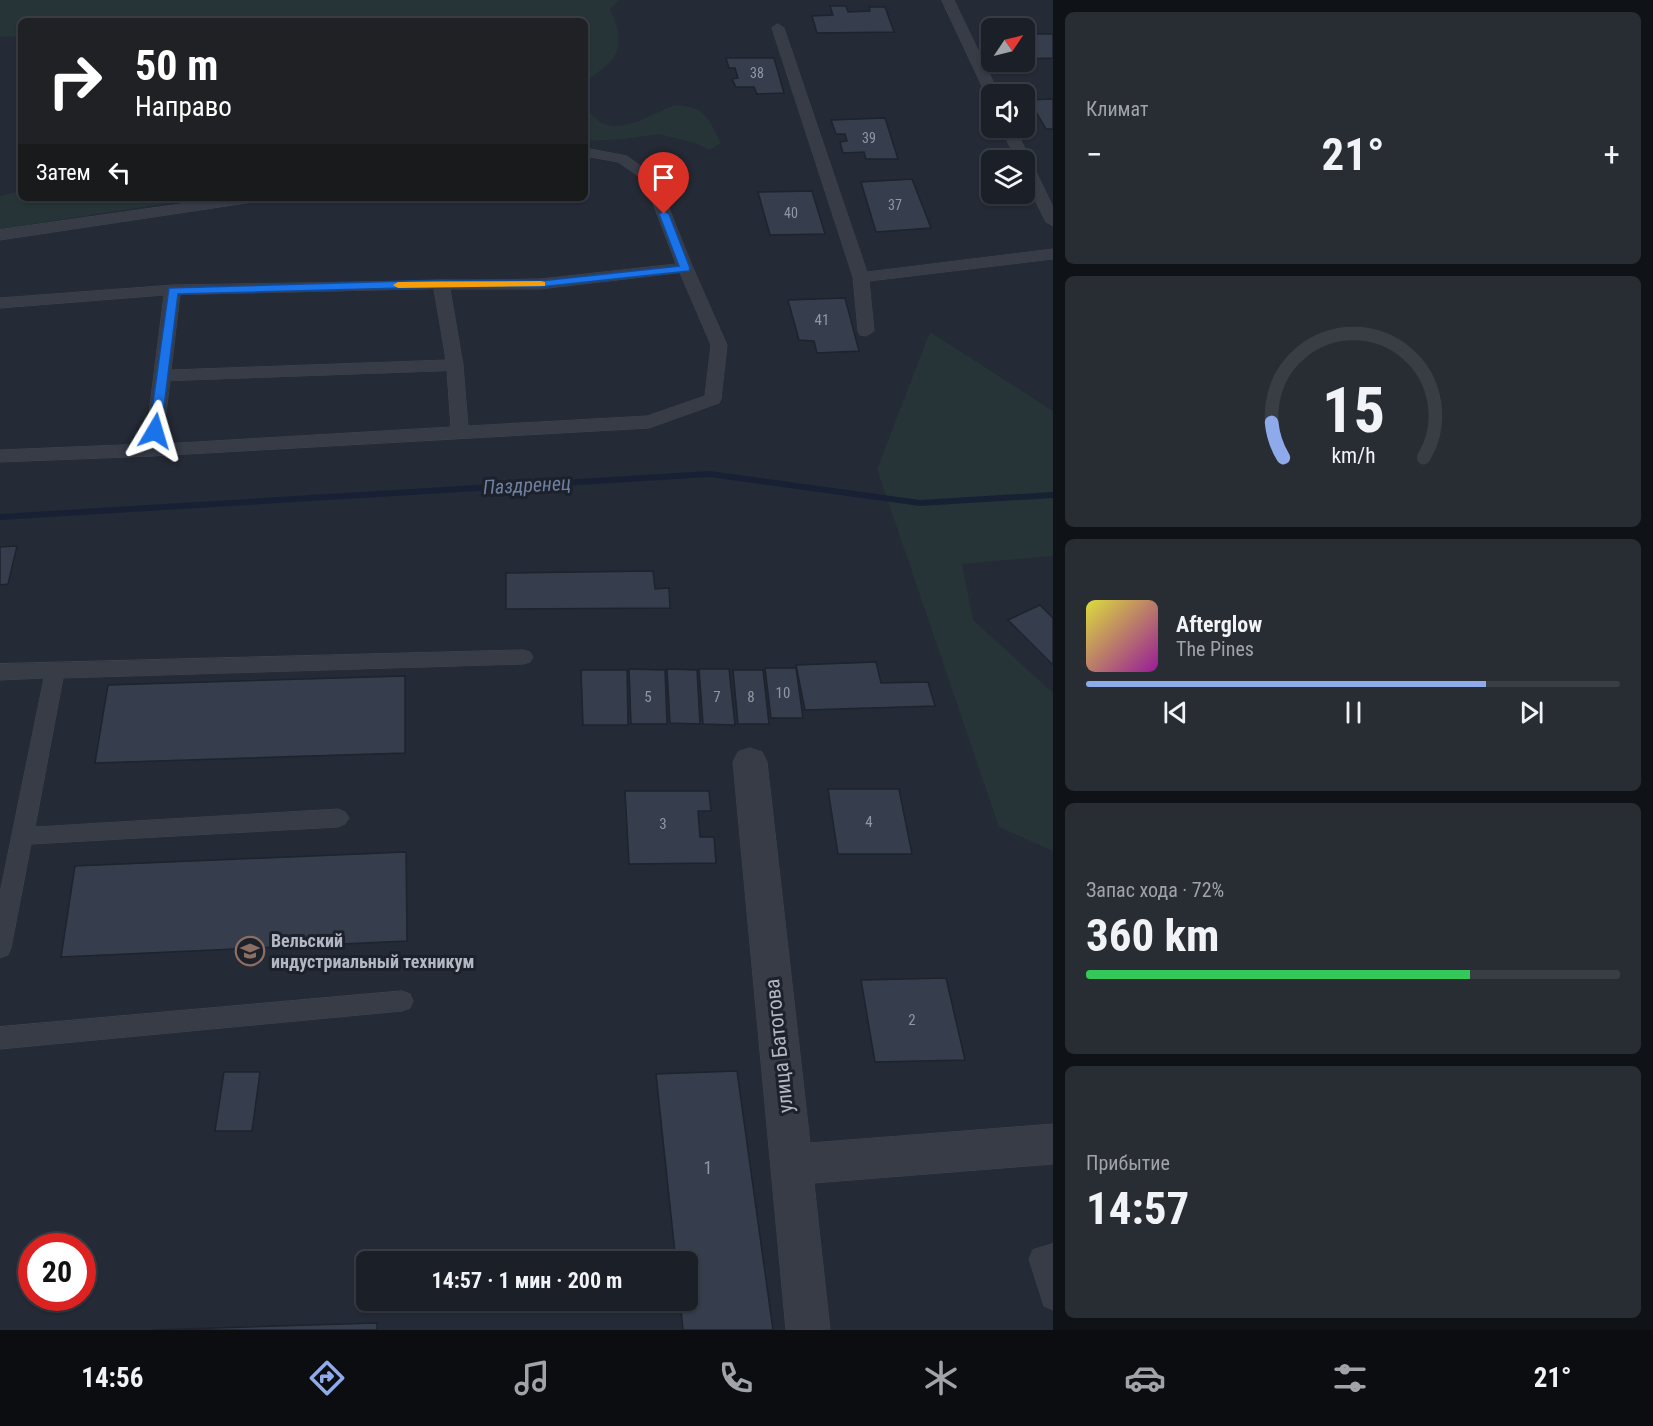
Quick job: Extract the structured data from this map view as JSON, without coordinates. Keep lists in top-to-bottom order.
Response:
{
  "streets": {
    "street": ["улица Батогова"]
  },
  "water": ["Паздренец"],
  "places": {
    "school or university": ["Вельский индустриальный техникум"]
  },
  "house_numbers": [
    "38",
    "39",
    "37",
    "40",
    "41",
    "10",
    "5",
    "7",
    "8",
    "4",
    "3",
    "2",
    "1"
  ],
  "north": "top right",
  "page": {
    "tile": [
      "Климат",
      ["Запас хода · 72%", "360 km"],
      ["Прибытие", "14:57"]
    ],
    "turn": ["50 m", "Направо"],
    "heat": ["−", "21°", "+"],
    "then": "Затем",
    "song": ["Afterglow", "The Pines"],
    "limit": "20",
    "trip": "14:57 · 1 мин · 200 m",
    "tabs": ["14:56", "21°"],
    "gauge": ["15", "km/h"]
  }
}
